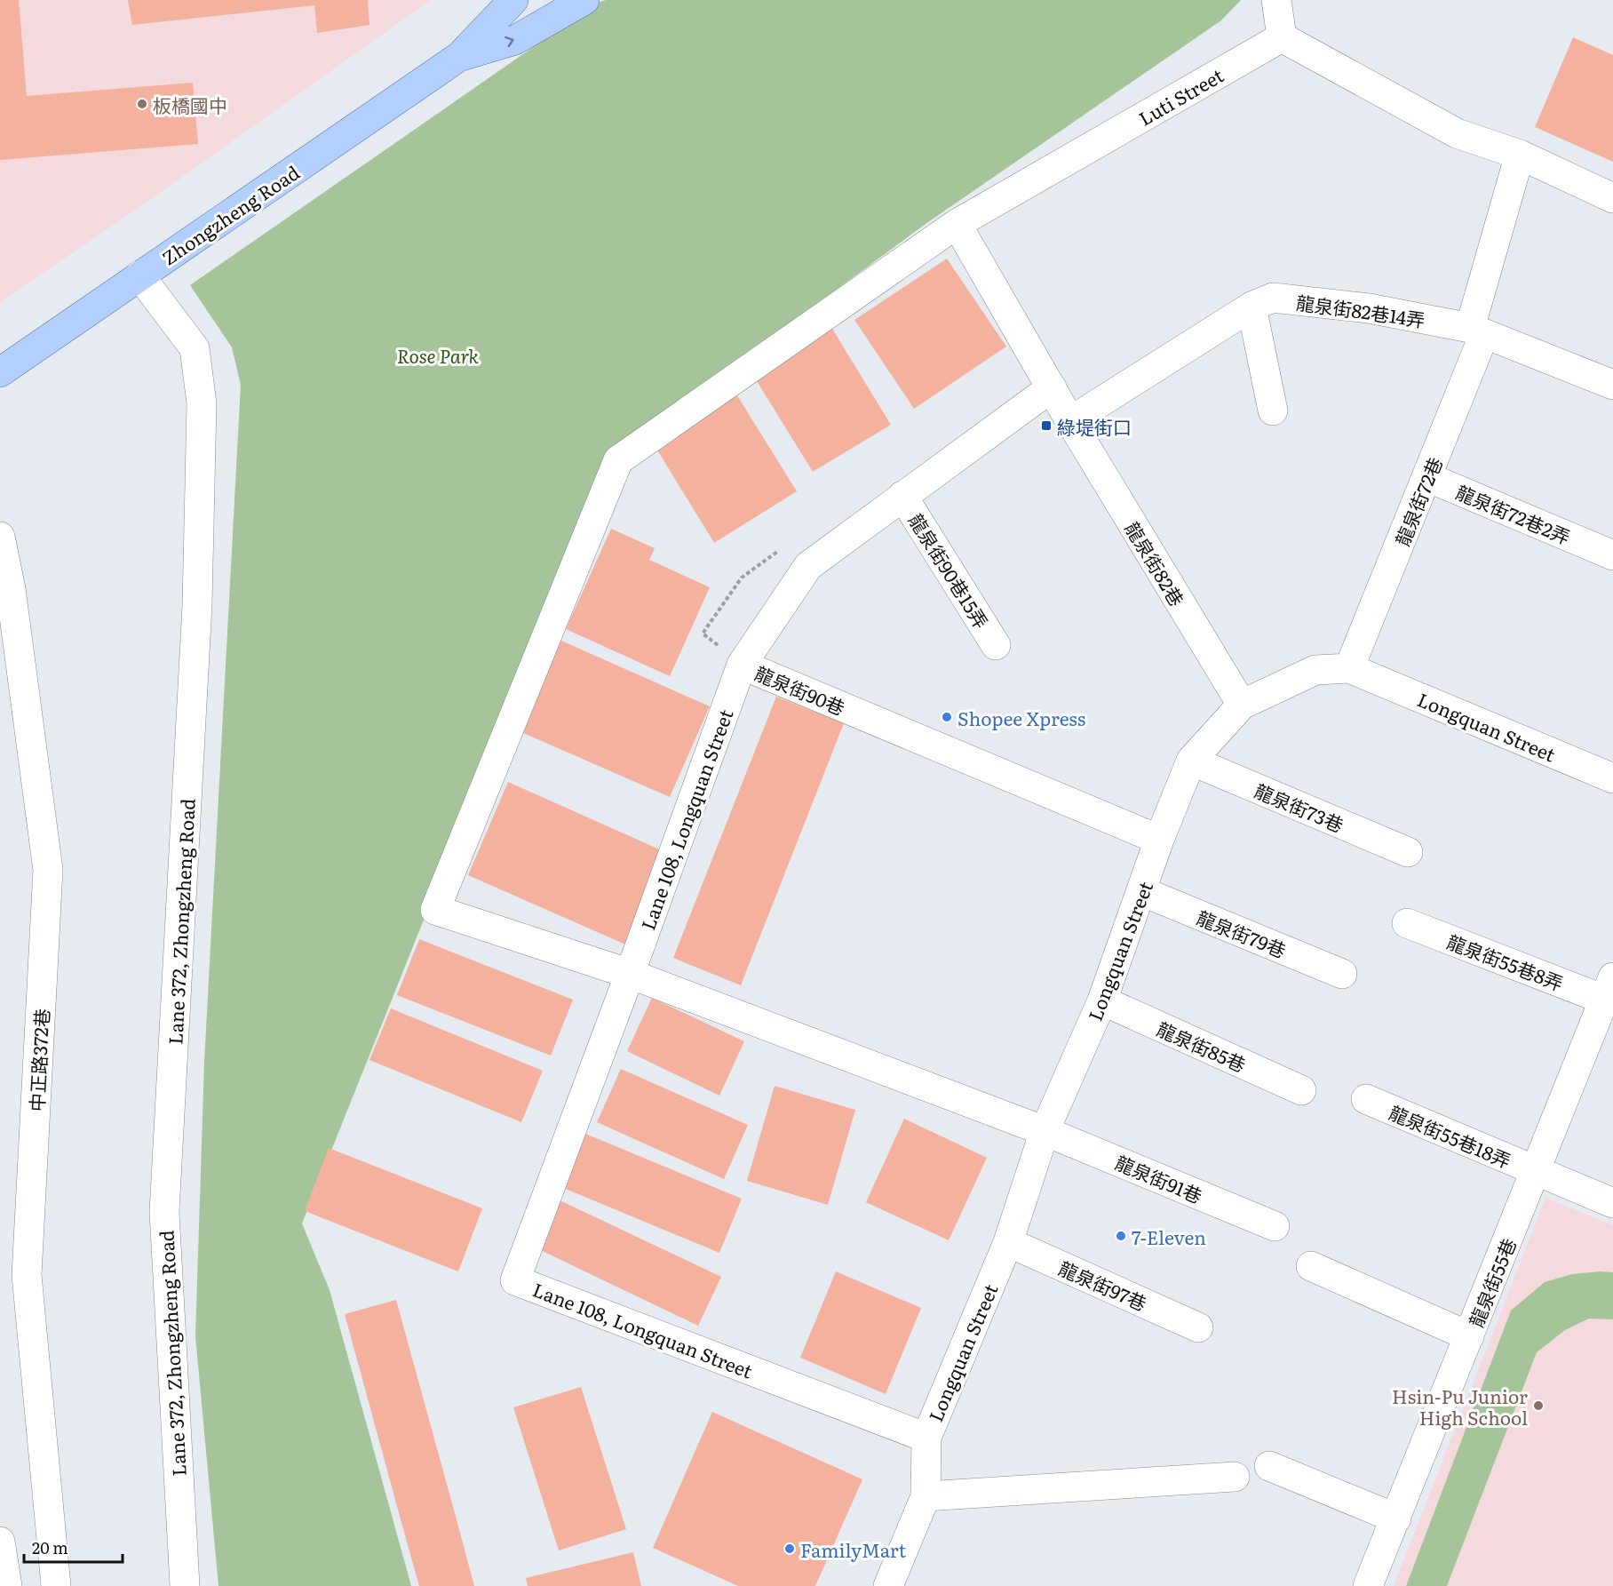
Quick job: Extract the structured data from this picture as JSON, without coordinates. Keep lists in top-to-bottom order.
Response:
{
  "streets": {
    "main road": ["Zhongzheng Road"],
    "street": [
      "Luti Street",
      "龍泉街82巷14弄",
      "龍泉街72巷",
      "龍泉街72巷2弄",
      "龍泉街82巷",
      "龍泉街90巷15弄",
      "龍泉街90巷",
      "Longquan Street",
      "龍泉街73巷",
      "Lane 108, Longquan Street",
      "Lane 372, Zhongzheng Road",
      "龍泉街79巷",
      "龍泉街55巷8弄",
      "龍泉街85巷",
      "中正路372巷",
      "龍泉街55巷18弄",
      "龍泉街91巷",
      "龍泉街55巷",
      "龍泉街97巷"
    ]
  },
  "crossings": [
    ["Luti Street", "Lane 108, Longquan Street"],
    ["Zhongzheng Road", "Lane 372, Zhongzheng Road"],
    ["龍泉街82巷14弄", "龍泉街72巷"],
    ["龍泉街82巷14弄", "龍泉街82巷"],
    ["龍泉街72巷", "龍泉街72巷2弄"],
    ["龍泉街72巷", "Longquan Street"],
    ["龍泉街82巷", "Longquan Street"],
    ["龍泉街90巷15弄", "龍泉街90巷"],
    ["龍泉街90巷", "Longquan Street"],
    ["龍泉街90巷", "Lane 108, Longquan Street"],
    ["Longquan Street", "龍泉街73巷"],
    ["Longquan Street", "Lane 108, Longquan Street"],
    ["Longquan Street", "龍泉街79巷"],
    ["Longquan Street", "龍泉街85巷"],
    ["Longquan Street", "龍泉街91巷"],
    ["Longquan Street", "龍泉街97巷"],
    ["龍泉街55巷8弄", "龍泉街55巷"],
    ["龍泉街55巷18弄", "龍泉街55巷"]
  ],
  "parks": ["Rose Park"],
  "places": {
    "other": [
      "板橋國中",
      "Shopee Xpress",
      "7-Eleven",
      "Hsin-Pu Junior High School",
      "FamilyMart"
    ],
    "transit": ["綠堤街口"]
  },
  "scale_bar": "20 m"
}
